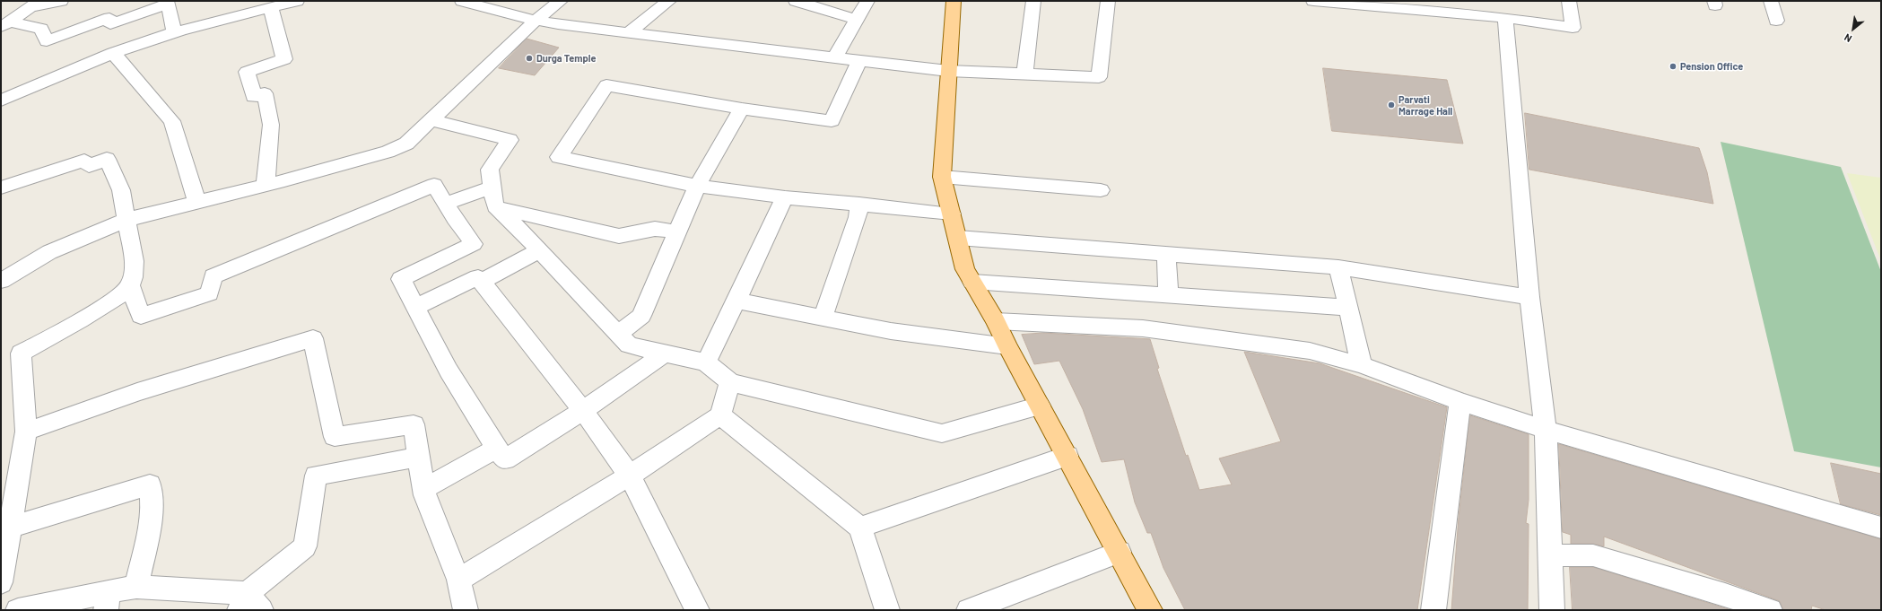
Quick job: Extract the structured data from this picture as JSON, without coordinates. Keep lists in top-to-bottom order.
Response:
{
  "places": ["Durga Temple", "Pension Office", "Parvati Marrage Hall"],
  "north": "bottom left"
}
